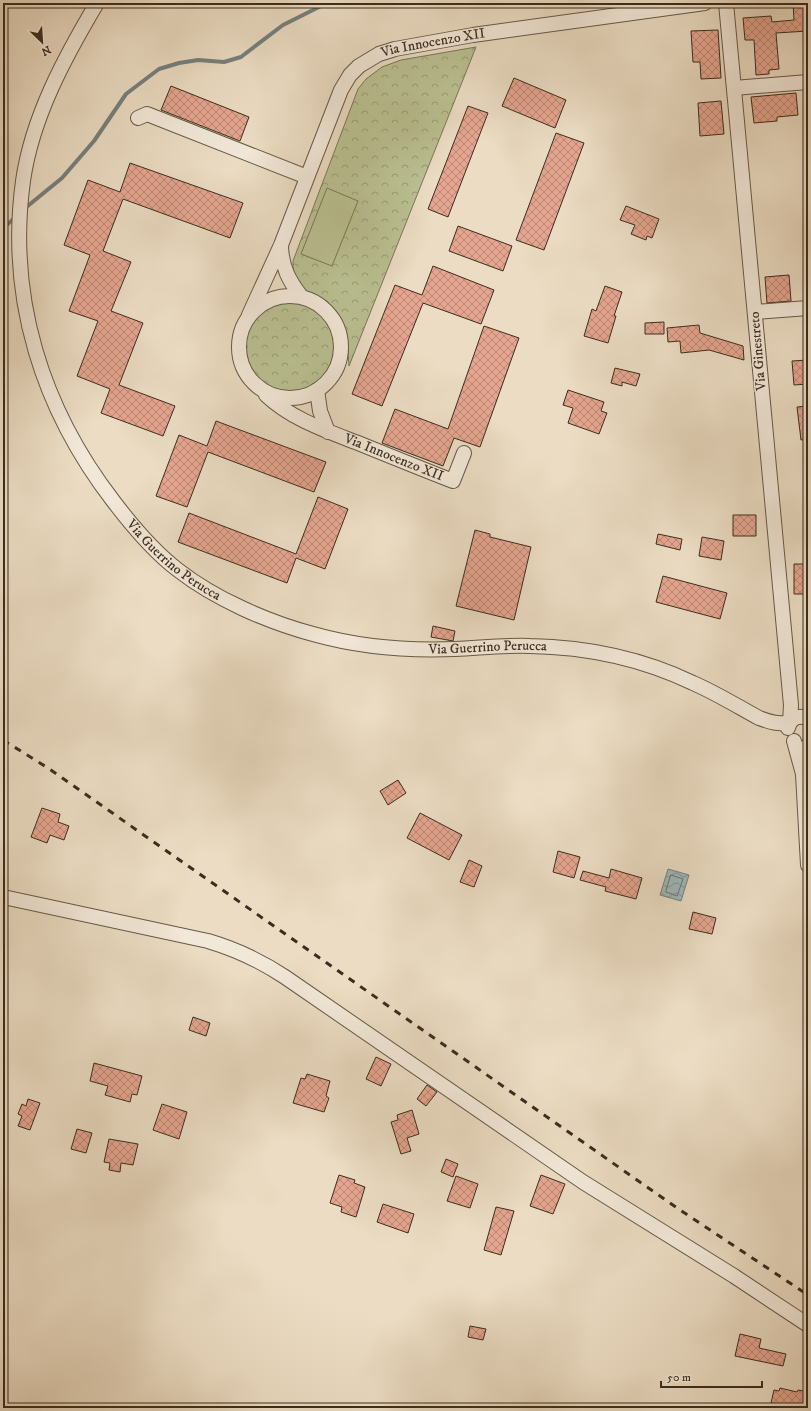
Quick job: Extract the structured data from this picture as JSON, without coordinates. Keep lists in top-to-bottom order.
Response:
{
  "streets": {
    "street": ["Via Innocenzo XII", "Via Ginestreto", "Via Guerrino Perucca"]
  },
  "crossings": [
    ["Via Ginestreto", "Via Guerrino Perucca"]
  ],
  "scale_bar": "50 m",
  "north": "bottom right"
}
